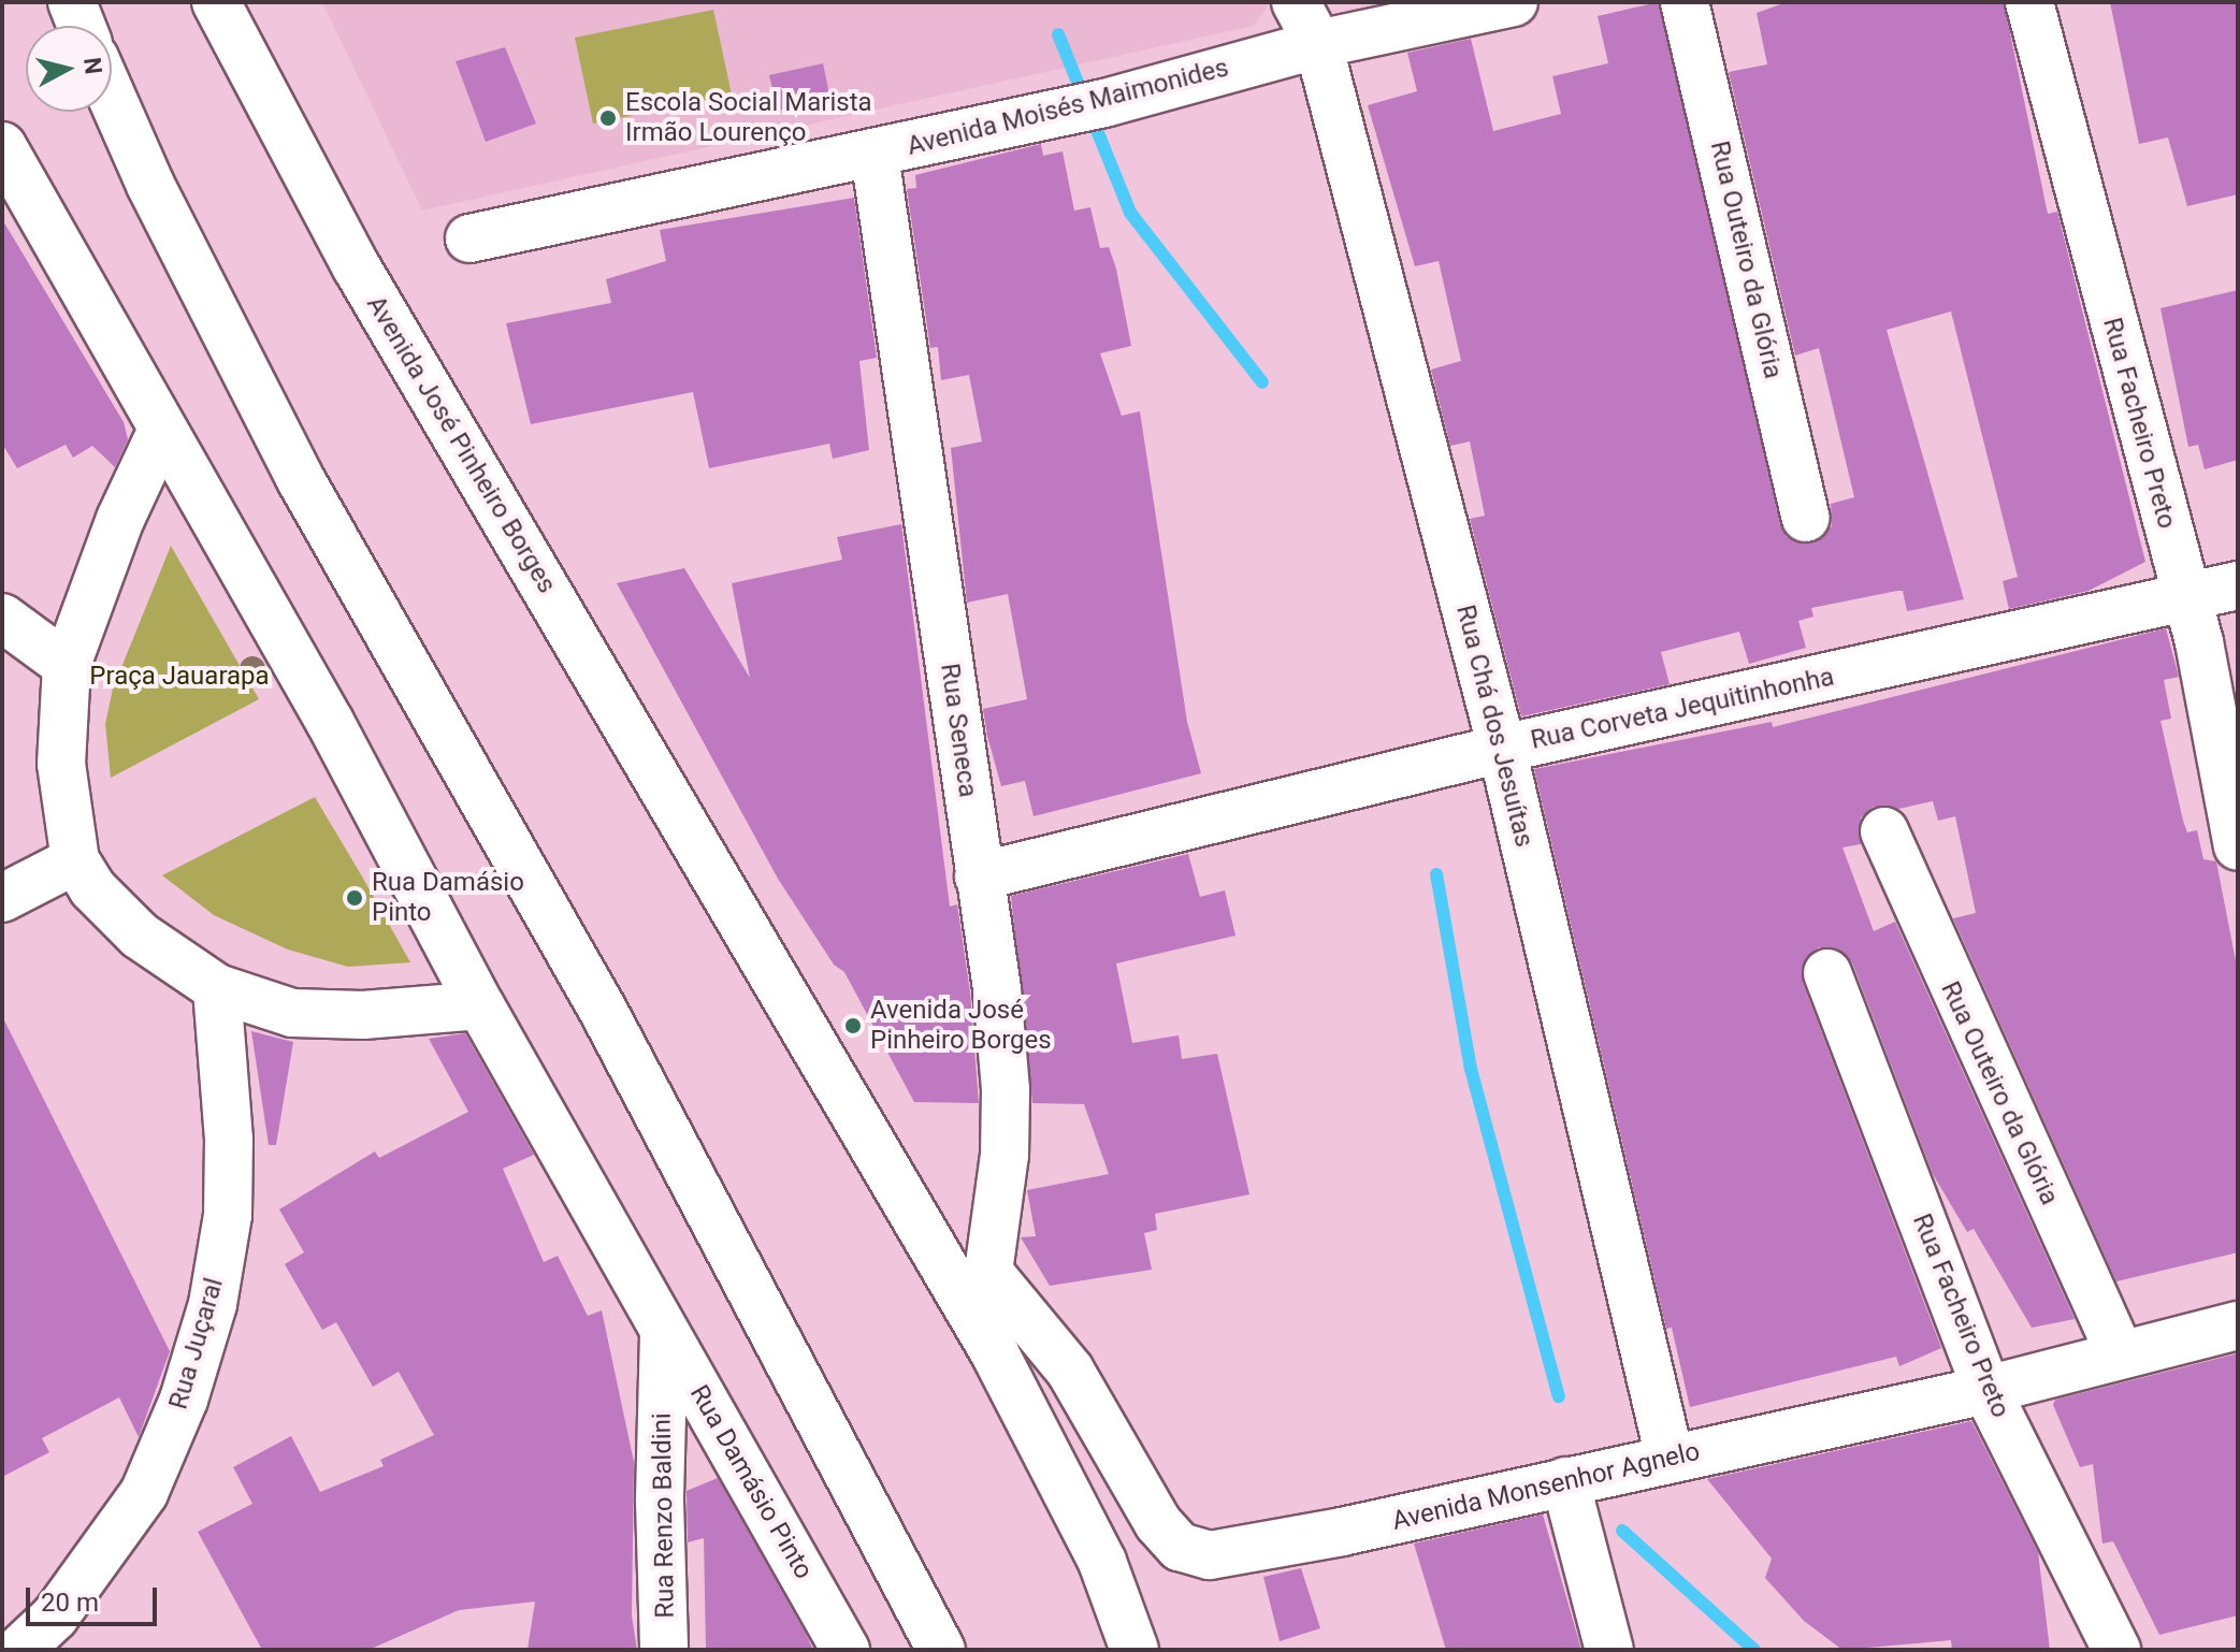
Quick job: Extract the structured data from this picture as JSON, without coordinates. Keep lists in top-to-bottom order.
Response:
{
  "streets": {
    "street": [
      "Avenida Moisés Maimonides",
      "Rua Outeiro da Glória",
      "Rua Facheiro Preto",
      "Avenida José Pinheiro Borges",
      "Rua Corveta Jequitinhonha",
      "Rua Chá dos Jesuítas",
      "Rua Seneca",
      "Rua Juçaral",
      "Rua Damásio Pinto",
      "Avenida Monsenhor Agnelo",
      "Rua Renzo Baldini"
    ]
  },
  "crossings": [
    ["Avenida Moisés Maimonides", "Rua Chá dos Jesuítas"],
    ["Avenida Moisés Maimonides", "Rua Seneca"],
    ["Rua Outeiro da Glória", "Avenida Monsenhor Agnelo"],
    ["Rua Facheiro Preto", "Rua Corveta Jequitinhonha"],
    ["Rua Facheiro Preto", "Avenida Monsenhor Agnelo"],
    ["Avenida José Pinheiro Borges", "Rua Seneca"],
    ["Avenida José Pinheiro Borges", "Avenida Monsenhor Agnelo"],
    ["Rua Corveta Jequitinhonha", "Rua Chá dos Jesuítas"],
    ["Rua Corveta Jequitinhonha", "Rua Seneca"],
    ["Rua Chá dos Jesuítas", "Avenida Monsenhor Agnelo"],
    ["Rua Seneca", "Avenida Monsenhor Agnelo"],
    ["Rua Damásio Pinto", "Rua Renzo Baldini"]
  ],
  "parks": ["Praça Jauarapa"],
  "places": ["Escola Social Marista Irmão Lourenço", "Rua Damásio Pinto", "Avenida José Pinheiro Borges"],
  "scale_bar": "20 m",
  "north": "right"
}
